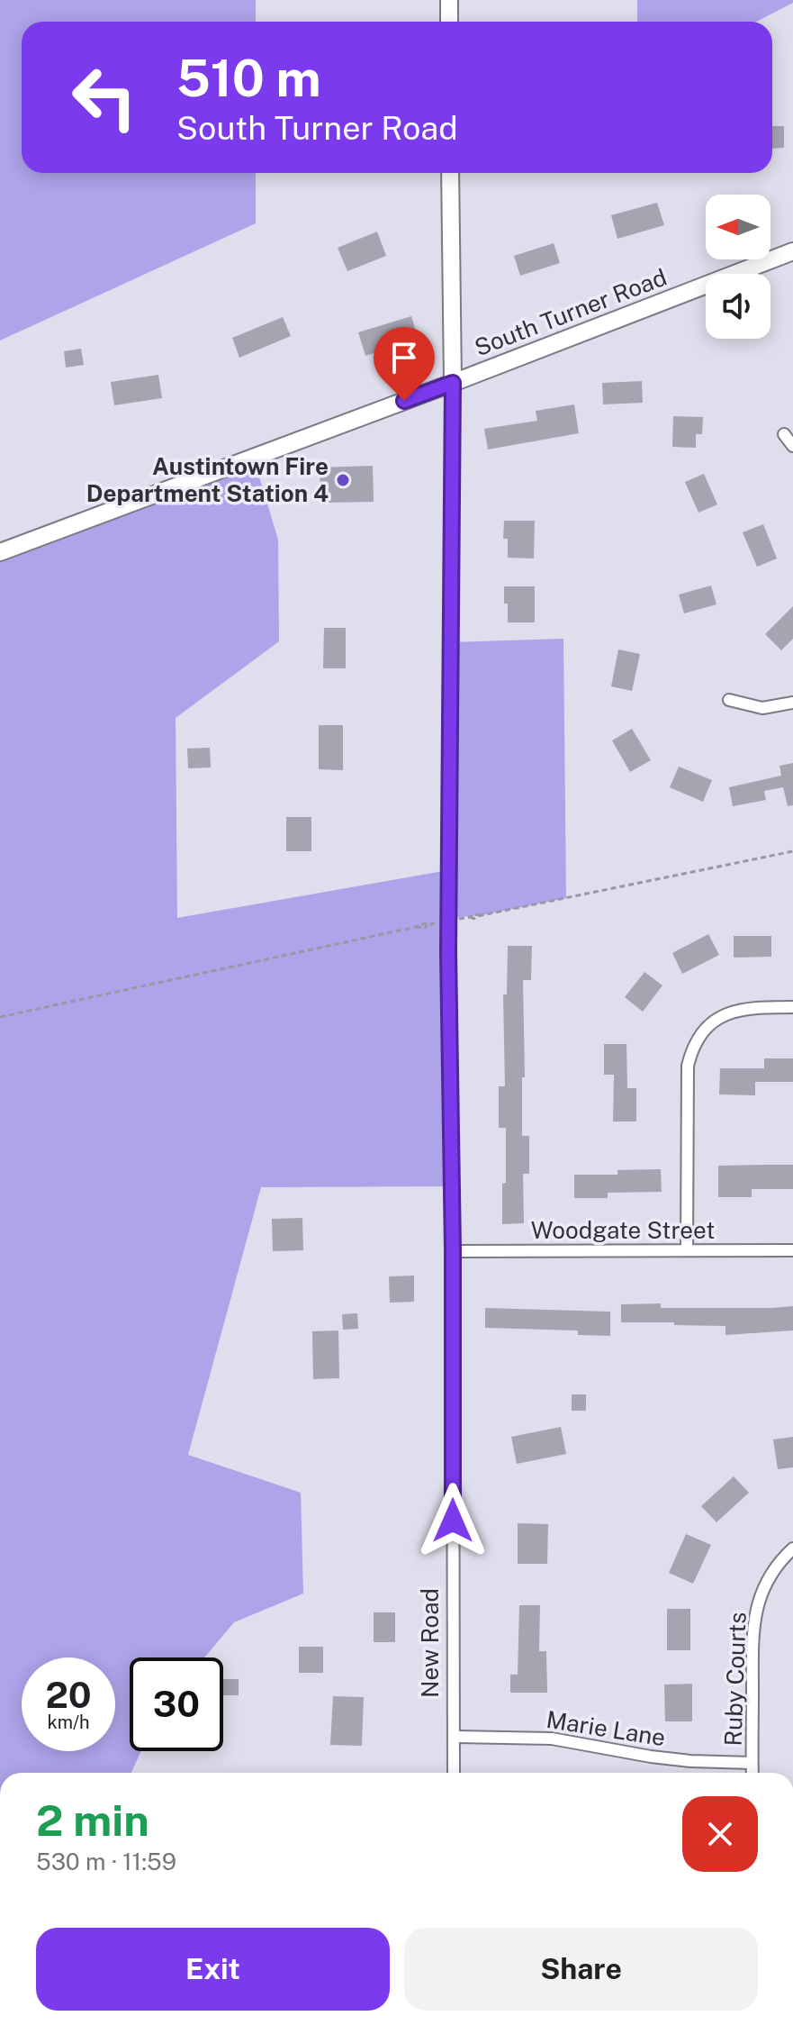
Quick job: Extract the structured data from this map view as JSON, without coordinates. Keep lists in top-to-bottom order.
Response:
{
  "streets": {
    "street": [
      "South Turner Road",
      "Woodgate Street",
      "New Road",
      "Ruby Courts",
      "Marie Lane"
    ]
  },
  "crossings": [
    ["South Turner Road", "New Road"],
    ["Woodgate Street", "New Road"],
    ["New Road", "Marie Lane"],
    ["Ruby Courts", "Marie Lane"]
  ],
  "places": ["Austintown Fire Department Station 4"],
  "north": "left",
  "page": {
    "turn": ["510 m", "South Turner Road"],
    "speed": "20 km/h",
    "limit": "30",
    "heading": ["2 min", "530 m · 11:59"],
    "buttons": ["Exit", "Share"]
  }
}
